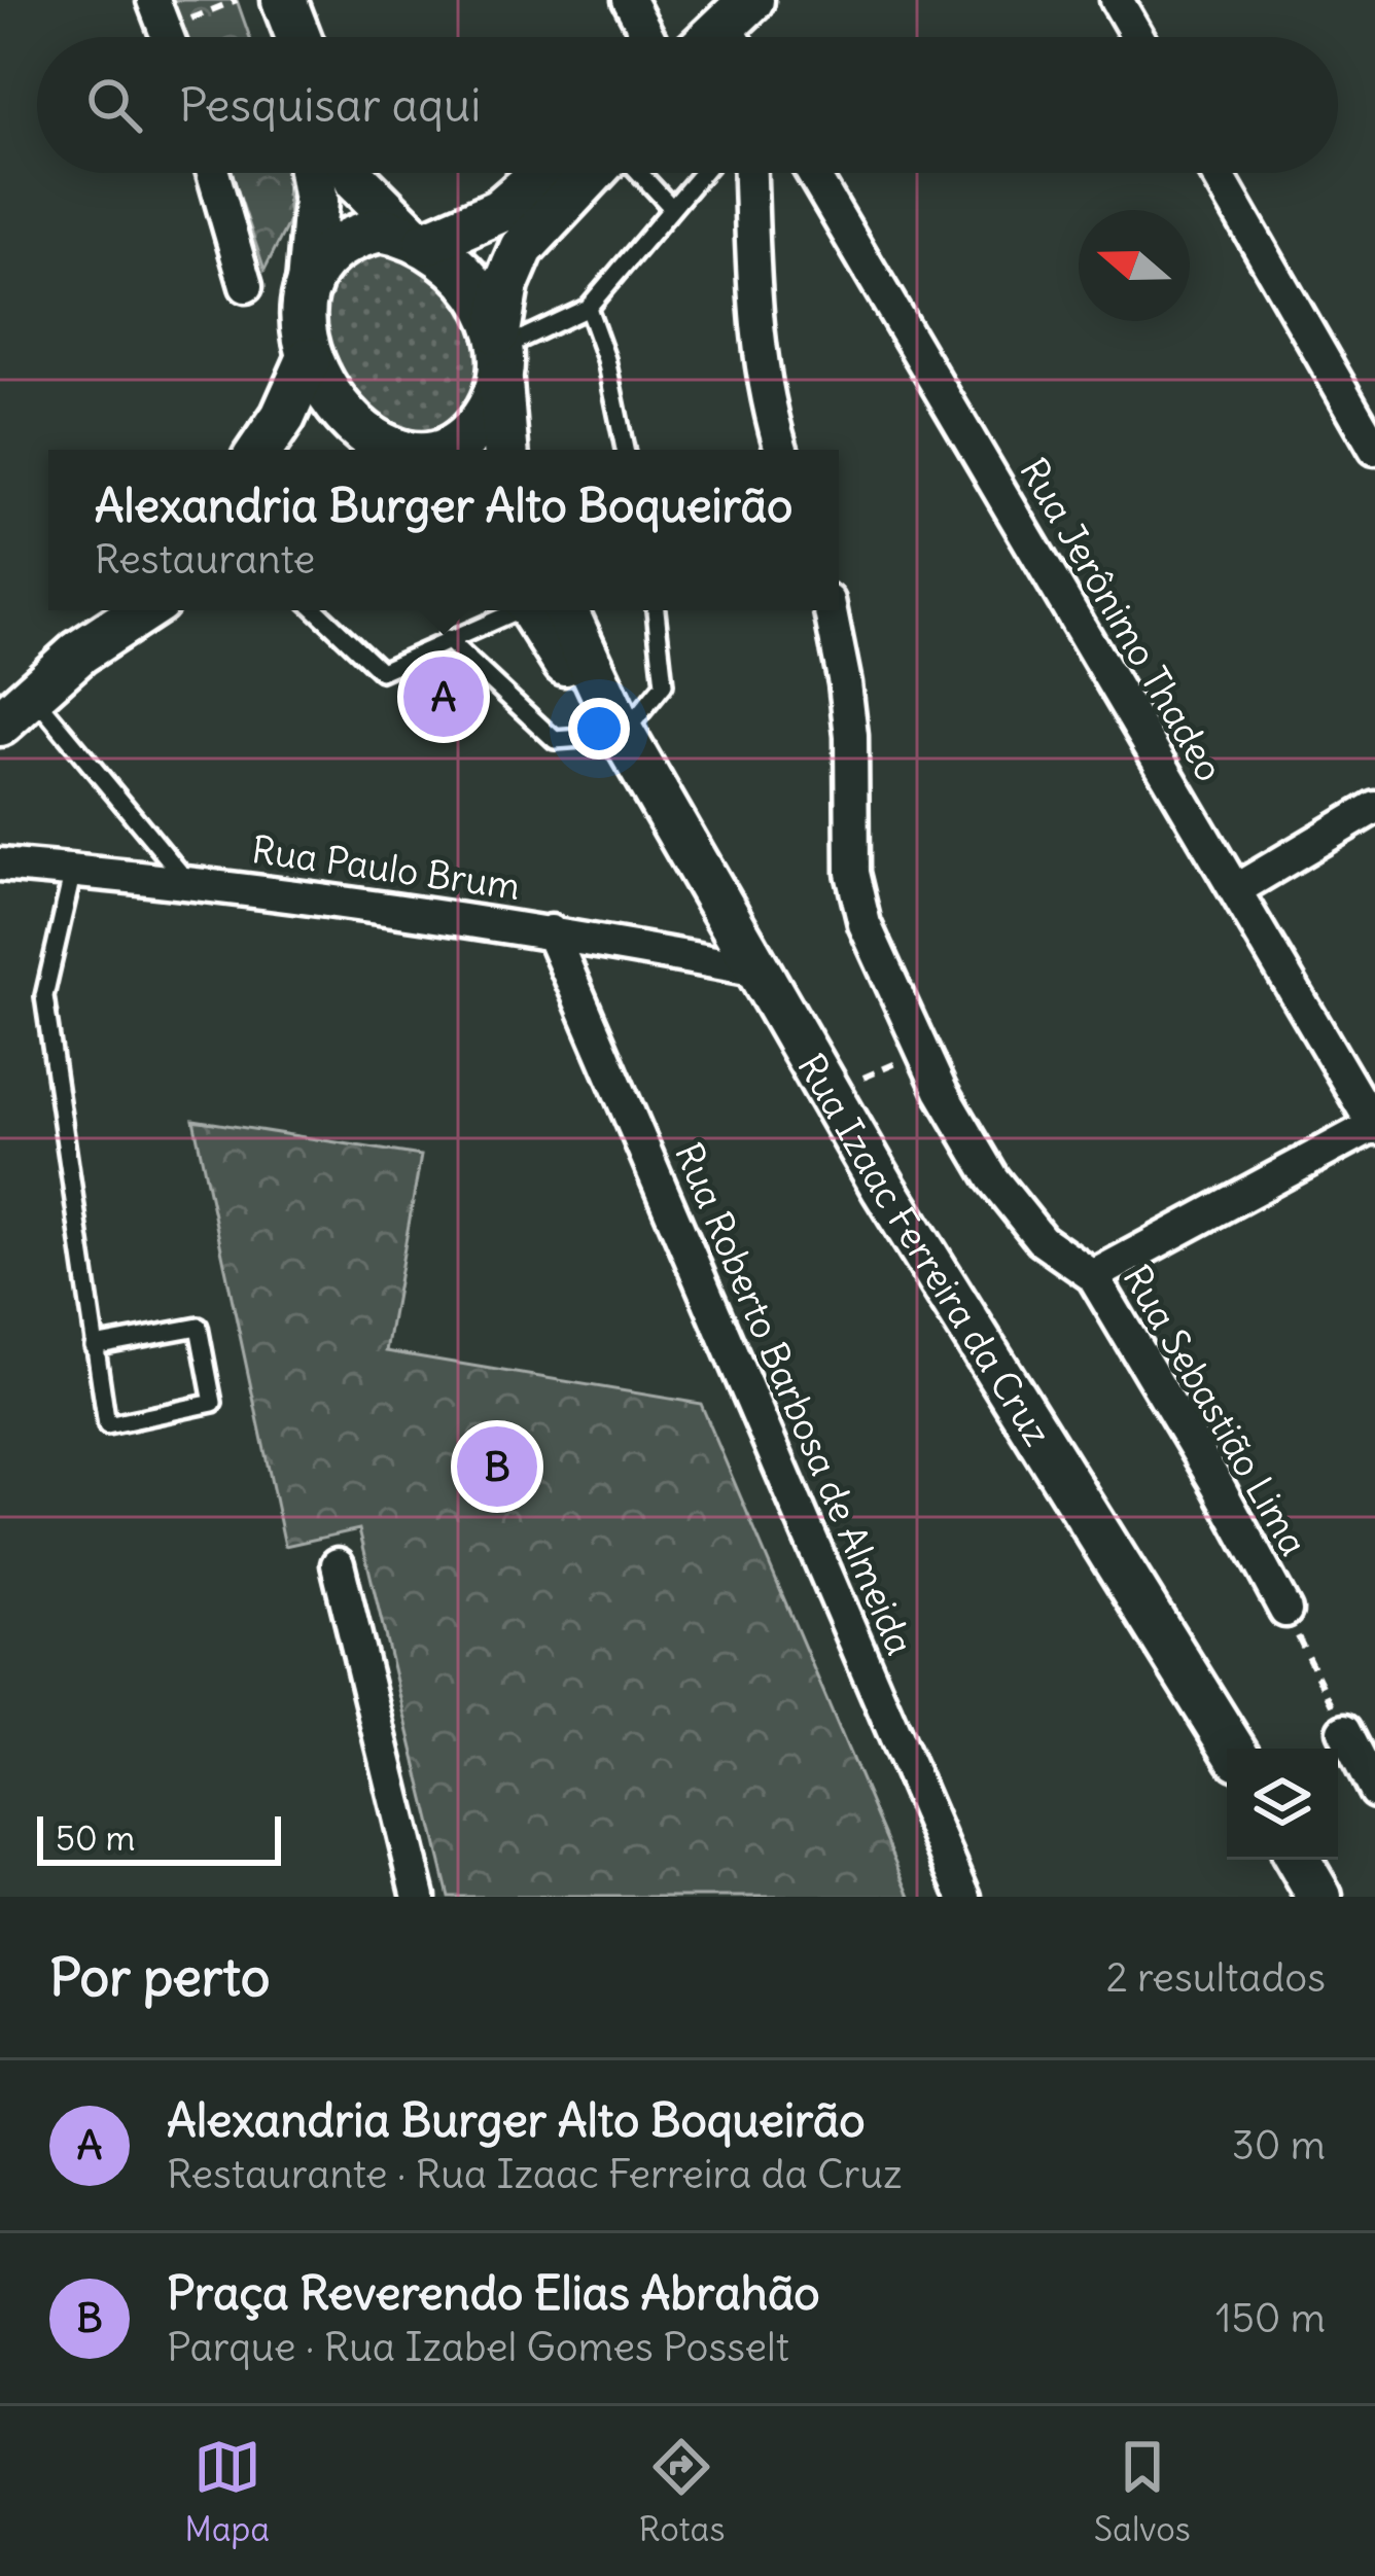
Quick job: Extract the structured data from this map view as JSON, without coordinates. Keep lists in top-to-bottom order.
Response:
{
  "streets": {
    "main road": ["Rua Izaac Ferreira da Cruz"],
    "street": [
      "Rua Jerônimo Thadeo",
      "Rua Paulo Brum",
      "Rua Roberto Barbosa de Almeida",
      "Rua Sebastião Lima"
    ]
  },
  "crossings": [
    ["Rua Paulo Brum", "Rua Izaac Ferreira da Cruz"],
    ["Rua Paulo Brum", "Rua Roberto Barbosa de Almeida"]
  ],
  "scale_bar": "50 m",
  "north": "left",
  "page": {
    "search": "Pesquisar aqui",
    "popup": ["Alexandria Burger Alto Boqueirão", "Restaurante"],
    "pins": ["A", "B"],
    "scale": "50 m",
    "heading": ["Por perto", "2 resultados"],
    "list": [
      {
        "mark": "A",
        "name": "Alexandria Burger Alto Boqueirão",
        "note": "Restaurante · Rua Izaac Ferreira da Cruz",
        "value": "30 m"
      },
      {
        "mark": "B",
        "name": "Praça Reverendo Elias Abrahão",
        "note": "Parque · Rua Izabel Gomes Posselt",
        "value": "150 m"
      }
    ],
    "nav": ["Mapa", "Rotas", "Salvos"]
  }
}
